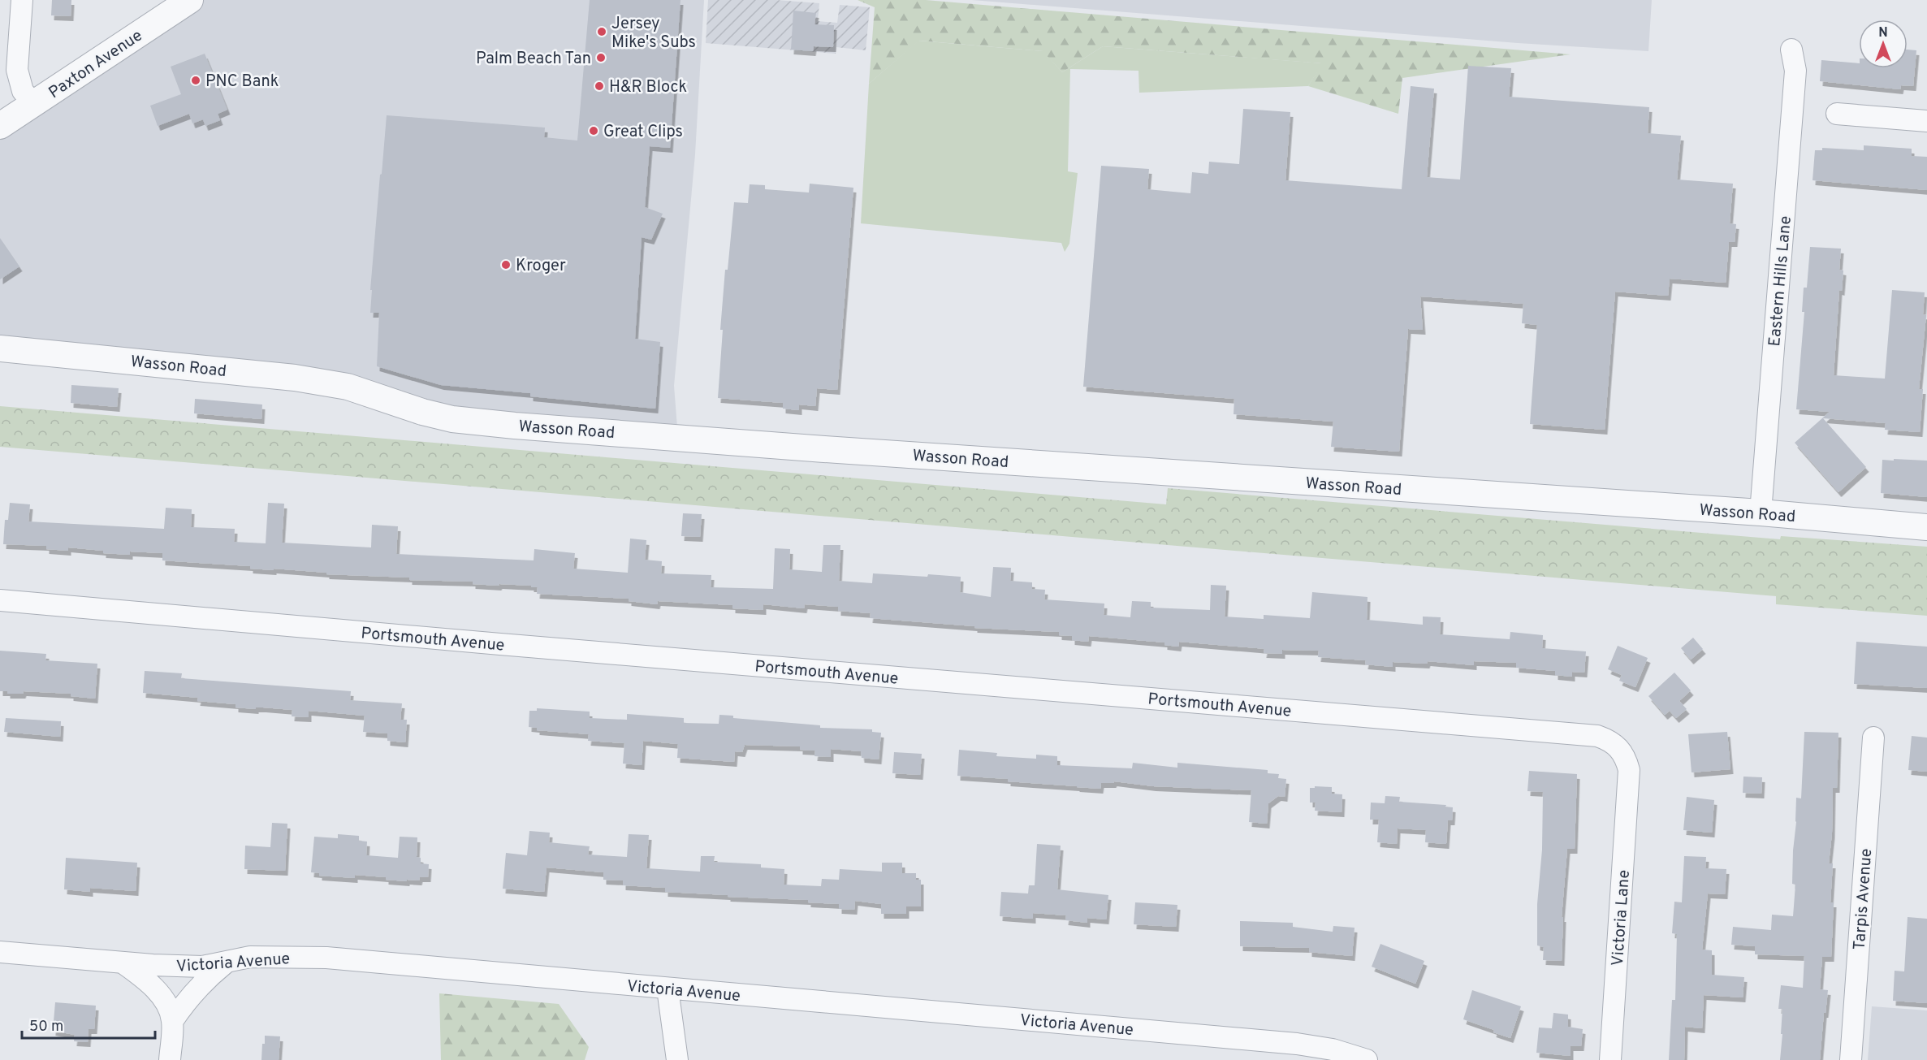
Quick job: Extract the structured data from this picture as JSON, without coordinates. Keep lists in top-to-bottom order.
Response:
{
  "streets": {
    "street": [
      "Paxton Avenue",
      "Eastern Hills Lane",
      "Wasson Road",
      "Portsmouth Avenue",
      "Tarpis Avenue",
      "Victoria Lane",
      "Victoria Avenue"
    ]
  },
  "crossings": [
    ["Eastern Hills Lane", "Wasson Road"],
    ["Portsmouth Avenue", "Victoria Lane"]
  ],
  "places": [
    "Jersey Mike's Subs",
    "Palm Beach Tan",
    "PNC Bank",
    "H&R Block",
    "Great Clips",
    "Kroger"
  ],
  "scale_bar": "50 m",
  "north": "top"
}
